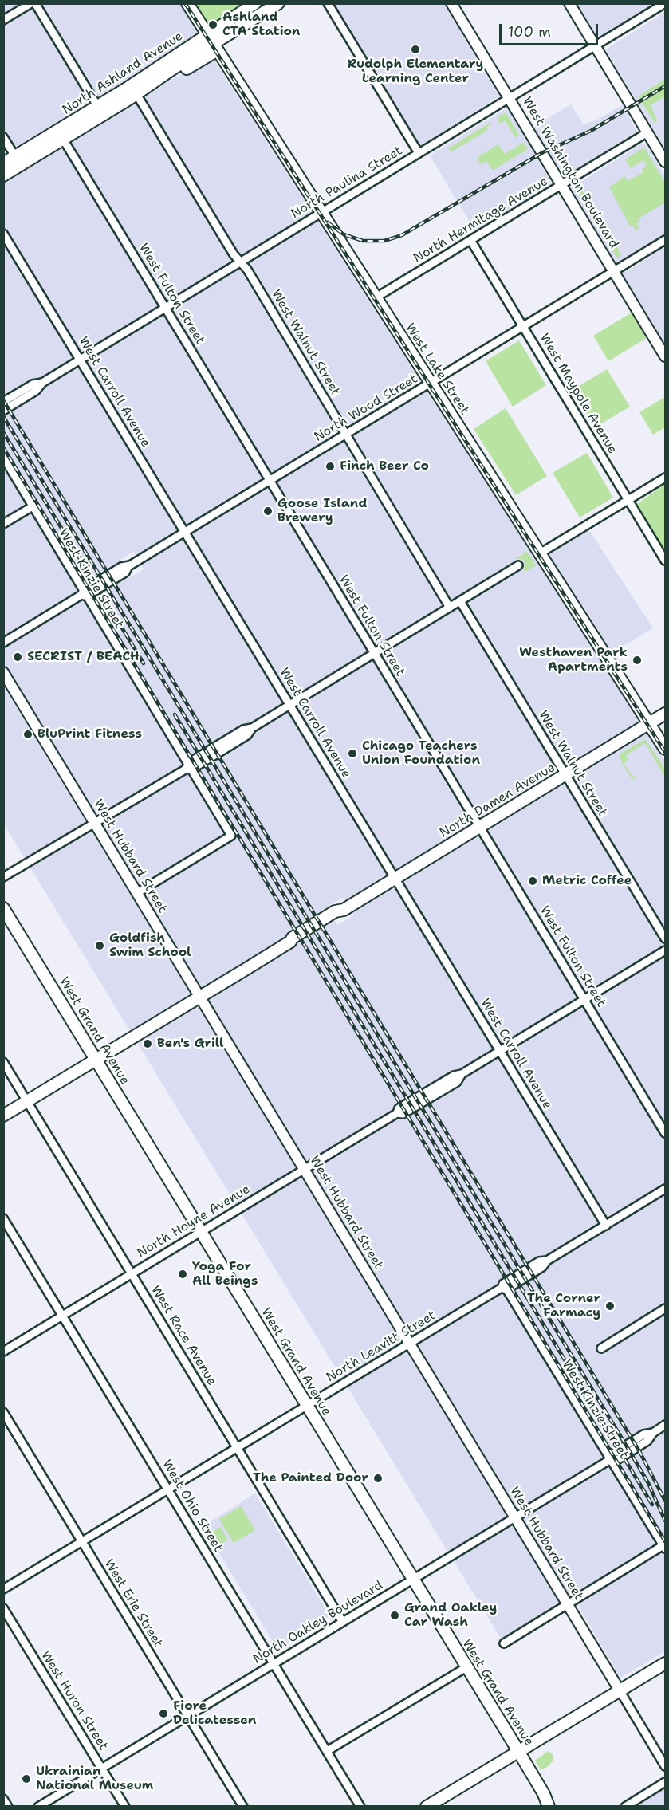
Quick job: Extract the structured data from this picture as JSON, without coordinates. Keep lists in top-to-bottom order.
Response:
{
  "streets": {
    "main road": [
      "North Ashland Avenue",
      "West Lake Street",
      "North Damen Avenue",
      "West Grand Avenue"
    ],
    "street": [
      "West Washington Boulevard",
      "North Paulina Street",
      "North Hermitage Avenue",
      "West Fulton Street",
      "West Walnut Street",
      "West Carroll Avenue",
      "West Maypole Avenue",
      "North Wood Street",
      "West Kinzie Street",
      "West Hubbard Street",
      "North Hoyne Avenue",
      "West Race Avenue",
      "North Leavitt Street",
      "West Ohio Street",
      "West Erie Street",
      "North Oakley Boulevard",
      "West Huron Street"
    ]
  },
  "crossings": [
    ["North Ashland Avenue", "West Fulton Street"],
    ["North Ashland Avenue", "West Walnut Street"],
    ["North Ashland Avenue", "West Lake Street"],
    ["West Washington Boulevard", "North Paulina Street"],
    ["West Washington Boulevard", "North Hermitage Avenue"],
    ["West Washington Boulevard", "North Wood Street"],
    ["North Paulina Street", "West Fulton Street"],
    ["North Paulina Street", "West Walnut Street"],
    ["North Paulina Street", "West Lake Street"],
    ["North Paulina Street", "West Carroll Avenue"],
    ["North Hermitage Avenue", "West Lake Street"],
    ["North Hermitage Avenue", "West Maypole Avenue"],
    ["West Fulton Street", "North Wood Street"],
    ["West Fulton Street", "North Damen Avenue"],
    ["West Fulton Street", "North Hoyne Avenue"],
    ["West Walnut Street", "North Wood Street"],
    ["West Walnut Street", "North Damen Avenue"],
    ["West Lake Street", "North Wood Street"],
    ["West Lake Street", "North Damen Avenue"],
    ["West Carroll Avenue", "North Wood Street"],
    ["West Carroll Avenue", "North Damen Avenue"],
    ["West Carroll Avenue", "North Hoyne Avenue"],
    ["West Carroll Avenue", "North Leavitt Street"],
    ["West Maypole Avenue", "North Wood Street"],
    ["North Wood Street", "West Kinzie Street"],
    ["West Kinzie Street", "West Hubbard Street"],
    ["West Kinzie Street", "North Leavitt Street"],
    ["West Kinzie Street", "North Oakley Boulevard"],
    ["North Damen Avenue", "West Hubbard Street"],
    ["North Damen Avenue", "West Grand Avenue"],
    ["North Damen Avenue", "West Race Avenue"],
    ["West Hubbard Street", "North Hoyne Avenue"],
    ["West Hubbard Street", "North Leavitt Street"],
    ["West Hubbard Street", "North Oakley Boulevard"],
    ["West Grand Avenue", "North Hoyne Avenue"],
    ["West Grand Avenue", "North Leavitt Street"],
    ["West Grand Avenue", "North Oakley Boulevard"],
    ["North Hoyne Avenue", "West Race Avenue"],
    ["North Hoyne Avenue", "West Ohio Street"],
    ["West Race Avenue", "North Leavitt Street"],
    ["West Race Avenue", "North Oakley Boulevard"],
    ["North Leavitt Street", "West Ohio Street"],
    ["North Leavitt Street", "West Erie Street"],
    ["West Ohio Street", "North Oakley Boulevard"],
    ["West Erie Street", "North Oakley Boulevard"],
    ["North Oakley Boulevard", "West Huron Street"]
  ],
  "places": [
    "Ashland CTA Station",
    "Rudolph Elementary Learning Center",
    "Finch Beer Co",
    "Goose Island Brewery",
    "SECRIST / BEACH",
    "Westhaven Park Apartments",
    "BluPrint Fitness",
    "Chicago Teachers Union Foundation",
    "Metric Coffee",
    "Goldfish Swim School",
    "Ben's Grill",
    "Yoga For All Beings",
    "The Corner Farmacy",
    "The Painted Door",
    "Grand Oakley Car Wash",
    "Fiore Delicatessen",
    "Ukrainian National Museum"
  ],
  "scale_bar": "100 m"
}
